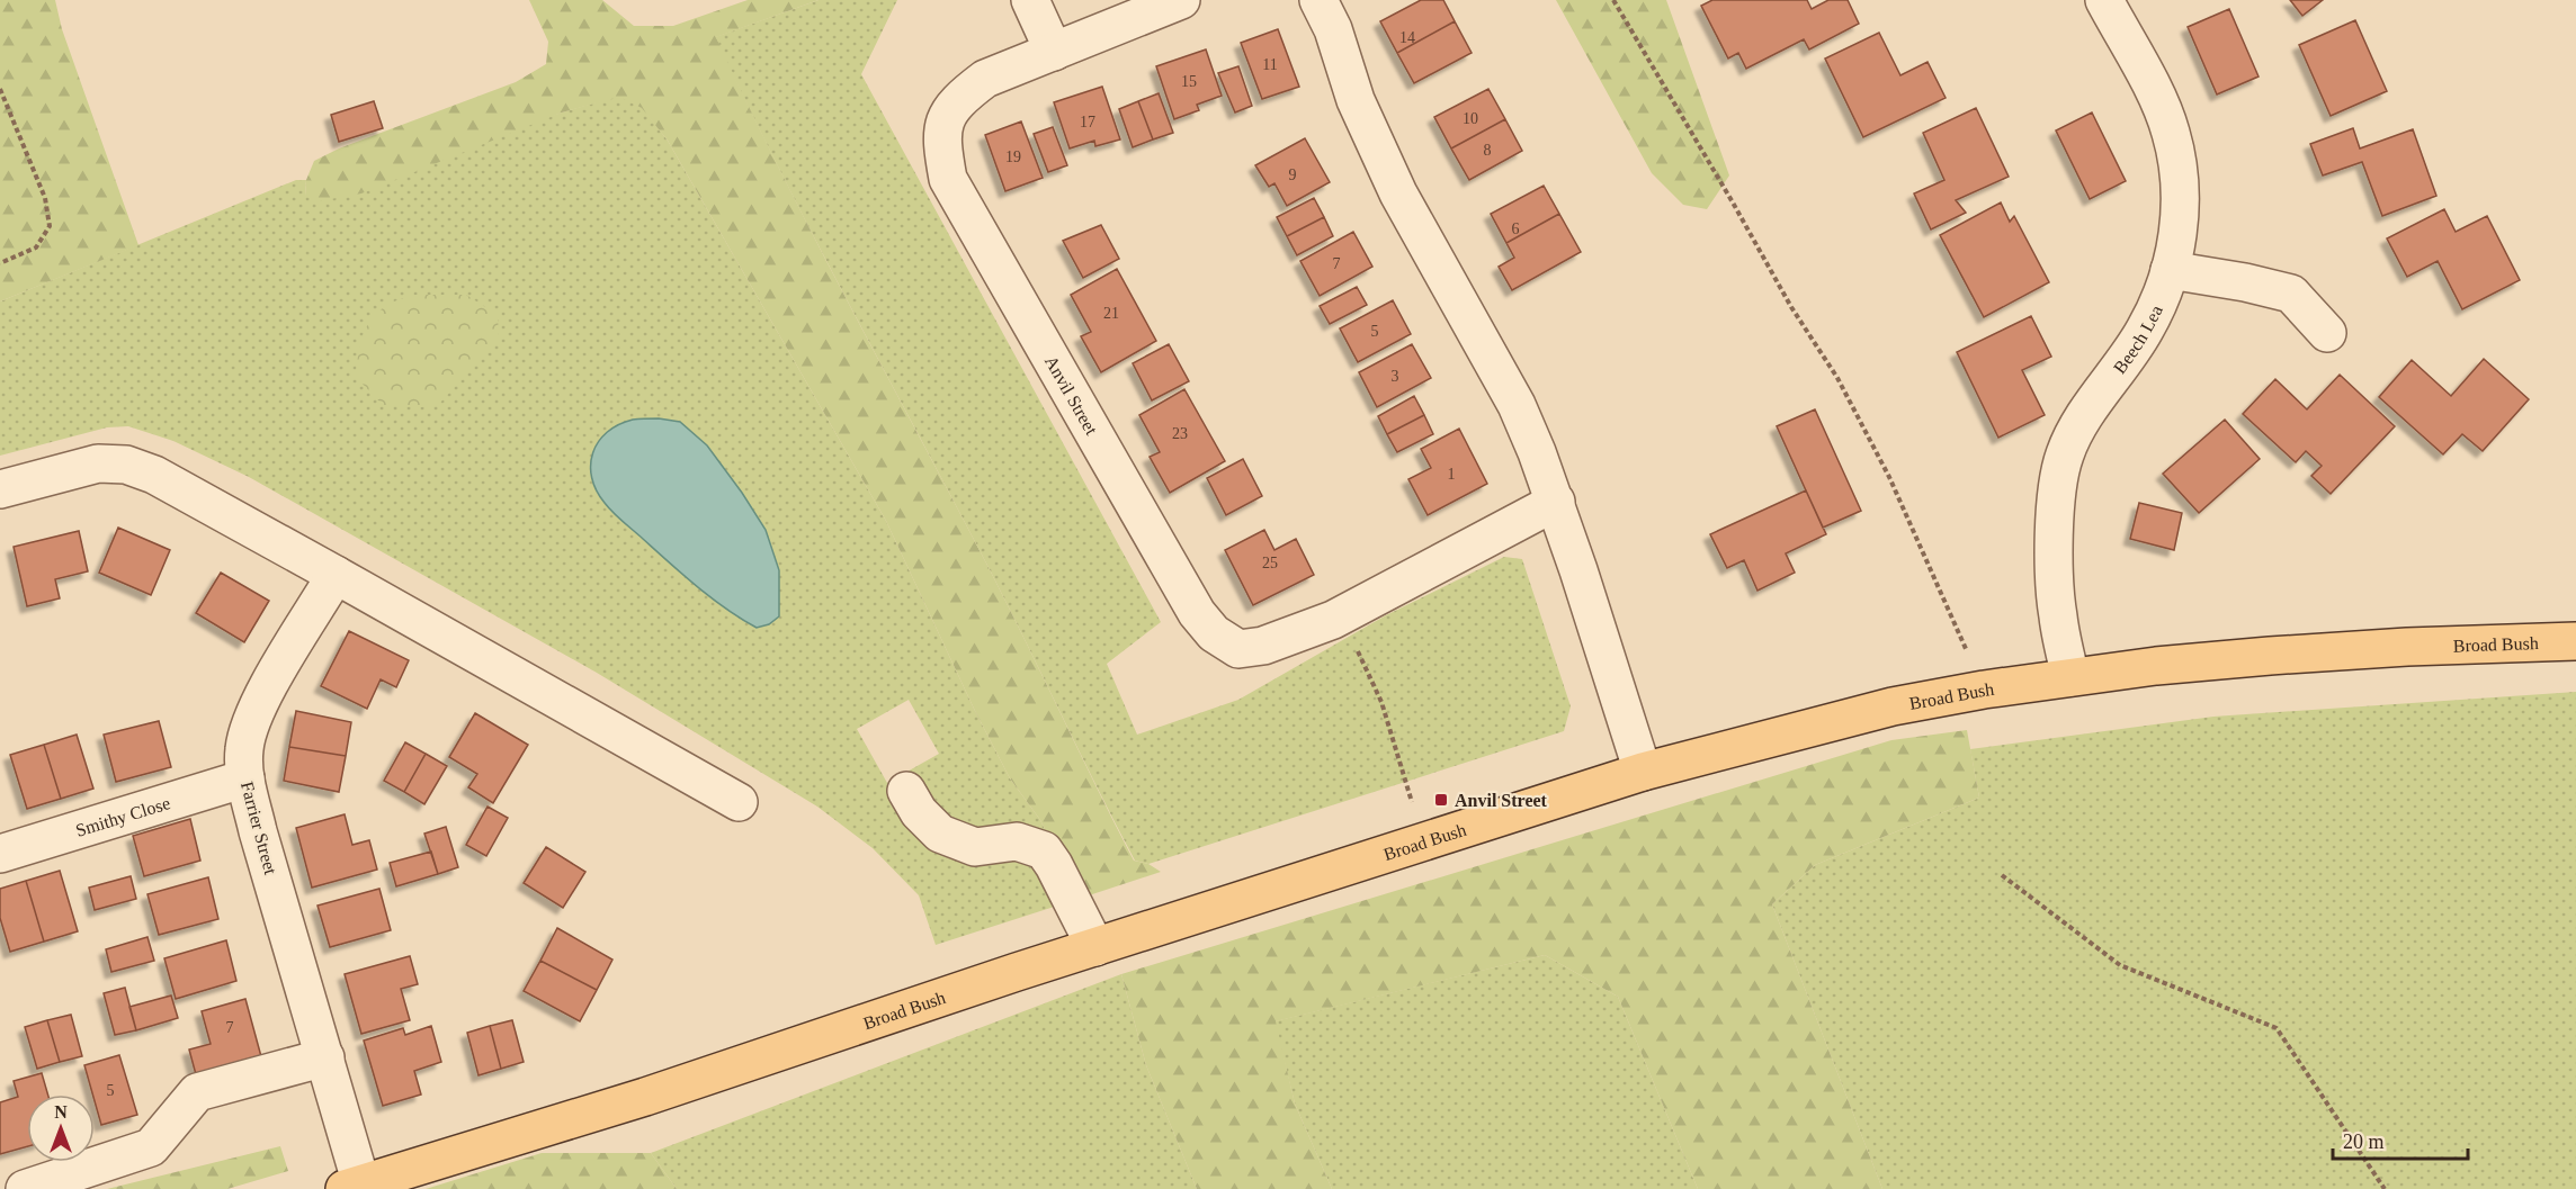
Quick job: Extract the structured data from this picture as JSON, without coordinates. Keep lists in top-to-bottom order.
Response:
{
  "streets": {
    "main road": ["Broad Bush"],
    "street": [
      "Beech Lea",
      "Anvil Street",
      "Smithy Close",
      "Farrier Street"
    ]
  },
  "crossings": [
    ["Beech Lea", "Broad Bush"],
    ["Broad Bush", "Farrier Street"],
    ["Smithy Close", "Farrier Street"]
  ],
  "places": {
    "transit": ["Anvil Street"]
  },
  "house_numbers": [
    "14",
    "11",
    "15",
    "10",
    "17",
    "8",
    "19",
    "9",
    "6",
    "7",
    "21",
    "5",
    "3",
    "23",
    "1",
    "25",
    "7",
    "5"
  ],
  "scale_bar": "20 m",
  "north": "top"
}
